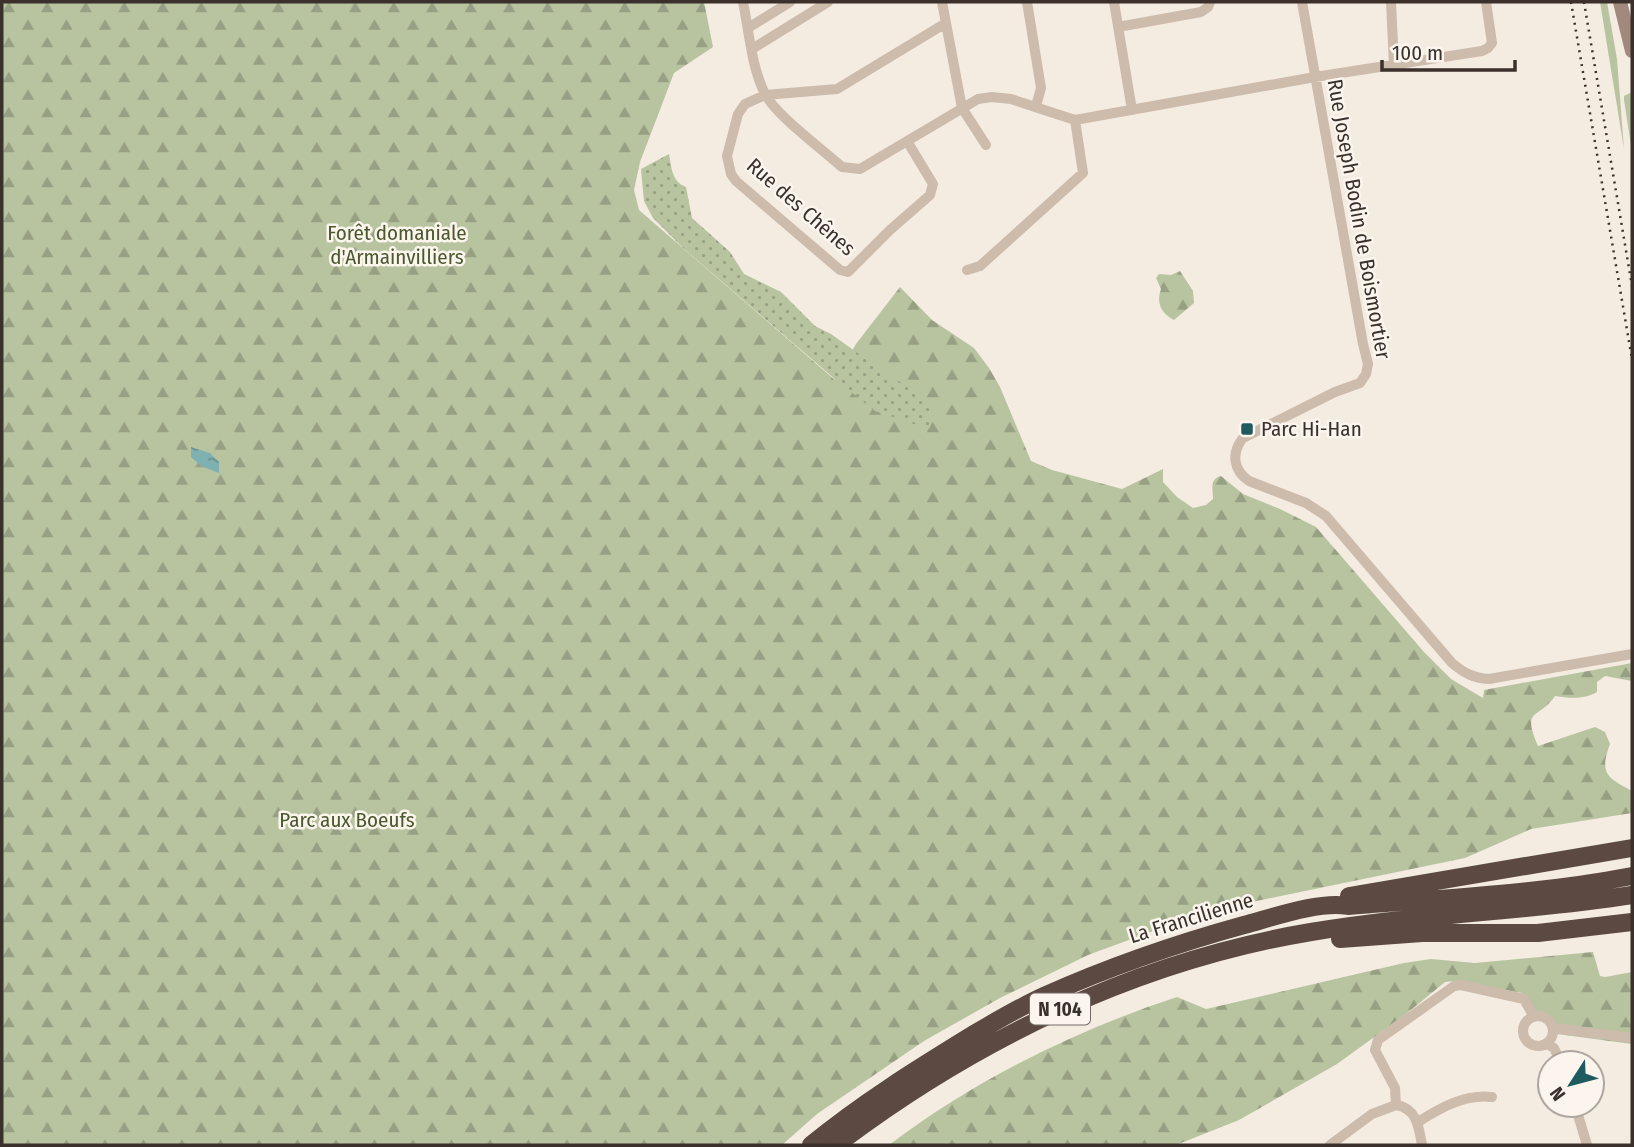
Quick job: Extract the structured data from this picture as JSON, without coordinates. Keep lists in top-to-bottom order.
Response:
{
  "streets": {
    "highway": ["La Francilienne", "N 104"],
    "street": ["Rue des Chênes", "Rue Joseph Bodin de Boismortier"]
  },
  "parks": ["Forêt domaniale d'Armainvilliers", "Parc aux Boeufs"],
  "places": {
    "transit": ["Parc Hi-Han"]
  },
  "scale_bar": "100 m",
  "north": "bottom left"
}
